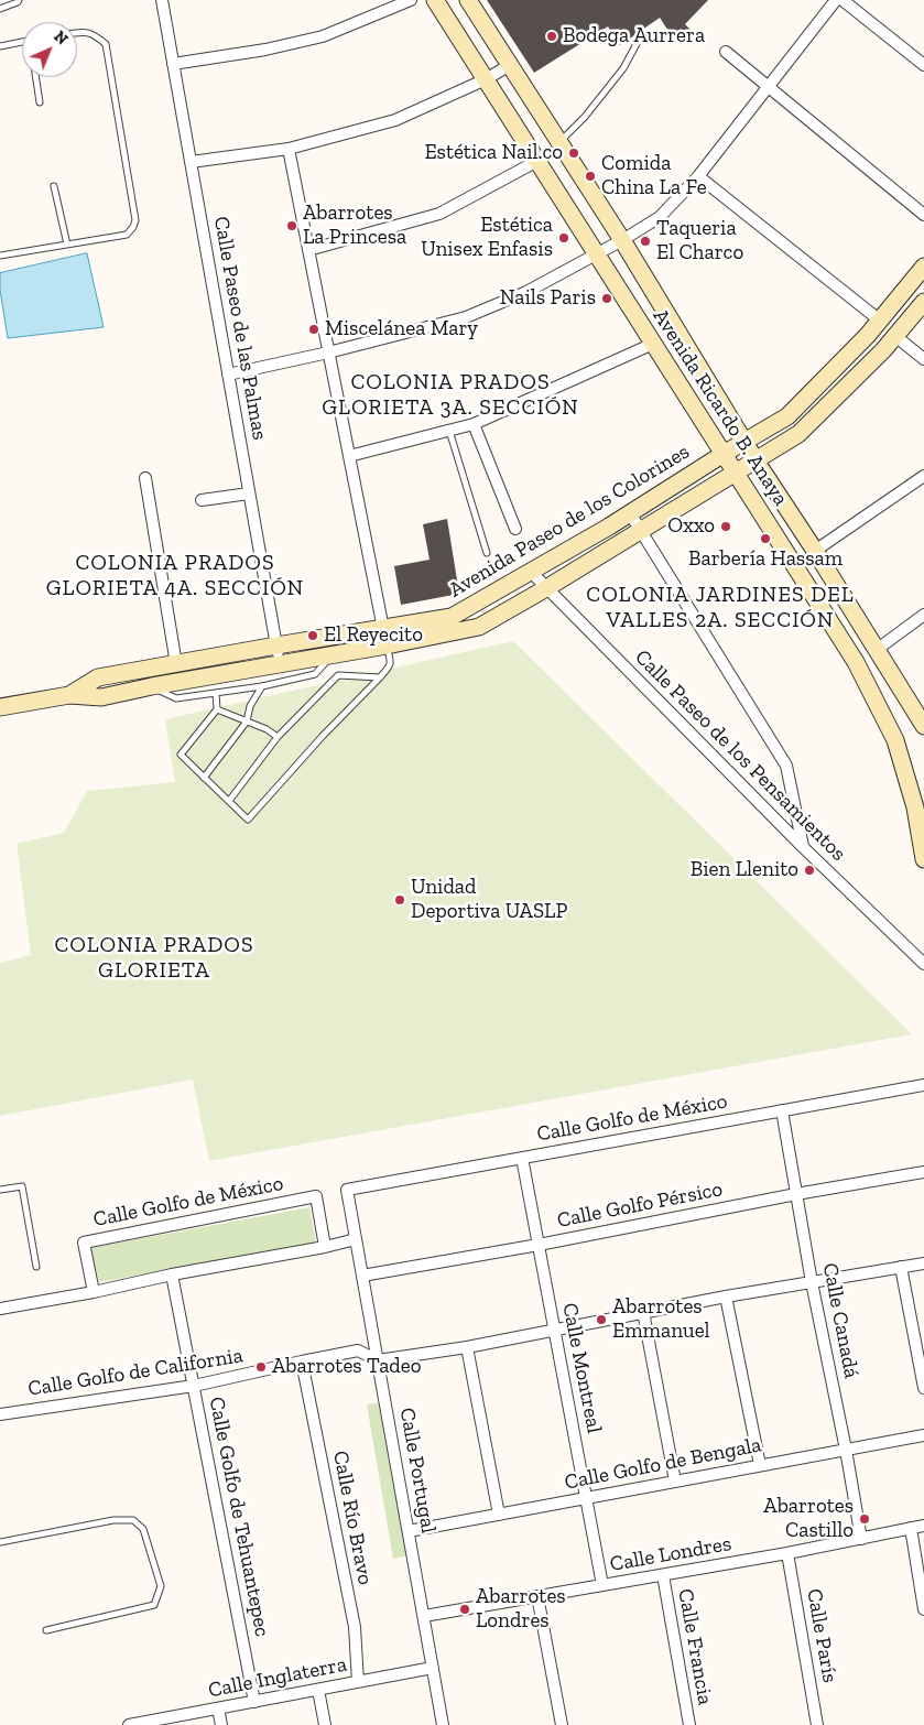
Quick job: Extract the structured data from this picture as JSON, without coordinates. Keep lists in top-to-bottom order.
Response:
{
  "streets": {
    "street": [
      "Calle Paseo de las Palmas",
      "Avenida Ricardo B. Anaya",
      "Avenida Paseo de los Colorines",
      "Calle Paseo de los Pensamientos",
      "Calle Golfo de México",
      "Calle Golfo Pérsico",
      "Calle Canadá",
      "Calle Montreal",
      "Calle Golfo de California",
      "Calle Golfo de Bengala",
      "Calle Portugal",
      "Calle Golfo de Tehuantepec",
      "Calle Río Bravo",
      "Calle Londres",
      "Calle París",
      "Calle Francia",
      "Calle Inglaterra"
    ]
  },
  "crossings": [
    ["Calle Paseo de las Palmas", "Avenida Paseo de los Colorines"],
    ["Avenida Ricardo B. Anaya", "Avenida Paseo de los Colorines"],
    ["Avenida Paseo de los Colorines", "Calle Paseo de los Pensamientos"],
    ["Calle Golfo de México", "Calle Canadá"],
    ["Calle Golfo de México", "Calle Montreal"],
    ["Calle Golfo de México", "Calle Portugal"],
    ["Calle Golfo Pérsico", "Calle Canadá"],
    ["Calle Golfo Pérsico", "Calle Montreal"],
    ["Calle Golfo Pérsico", "Calle Portugal"],
    ["Calle Canadá", "Calle Golfo de California"],
    ["Calle Canadá", "Calle Golfo de Bengala"],
    ["Calle Canadá", "Calle Londres"],
    ["Calle Montreal", "Calle Golfo de California"],
    ["Calle Montreal", "Calle Golfo de Bengala"],
    ["Calle Montreal", "Calle Londres"],
    ["Calle Golfo de California", "Calle Portugal"],
    ["Calle Golfo de California", "Calle Golfo de Tehuantepec"],
    ["Calle Golfo de California", "Calle Río Bravo"],
    ["Calle Golfo de Bengala", "Calle Portugal"],
    ["Calle Portugal", "Calle Londres"],
    ["Calle Portugal", "Calle Inglaterra"],
    ["Calle Golfo de Tehuantepec", "Calle Inglaterra"],
    ["Calle Río Bravo", "Calle Inglaterra"],
    ["Calle Londres", "Calle París"],
    ["Calle Londres", "Calle Francia"]
  ],
  "districts": [
    "COLONIA PRADOS GLORIETA 3A. SECCIÓN",
    "COLONIA PRADOS GLORIETA 4A. SECCIÓN",
    "COLONIA JARDINES DEL VALLES 2A. SECCIÓN",
    "COLONIA PRADOS GLORIETA"
  ],
  "places": [
    "Bodega Aurrera",
    "Estética Nail.co",
    "Comida China La Fe",
    "Abarrotes La Princesa",
    "Estética Unisex Enfasis",
    "Taqueria El Charco",
    "Nails Paris",
    "Miscelánea Mary",
    "Oxxo",
    "Barbería Hassam",
    "El Reyecito",
    "Bien Llenito",
    "Unidad Deportiva UASLP",
    "Abarrotes Emmanuel",
    "Abarrotes Tadeo",
    "Abarrotes Castillo",
    "Abarrotes Londres"
  ],
  "north": "top right"
}
